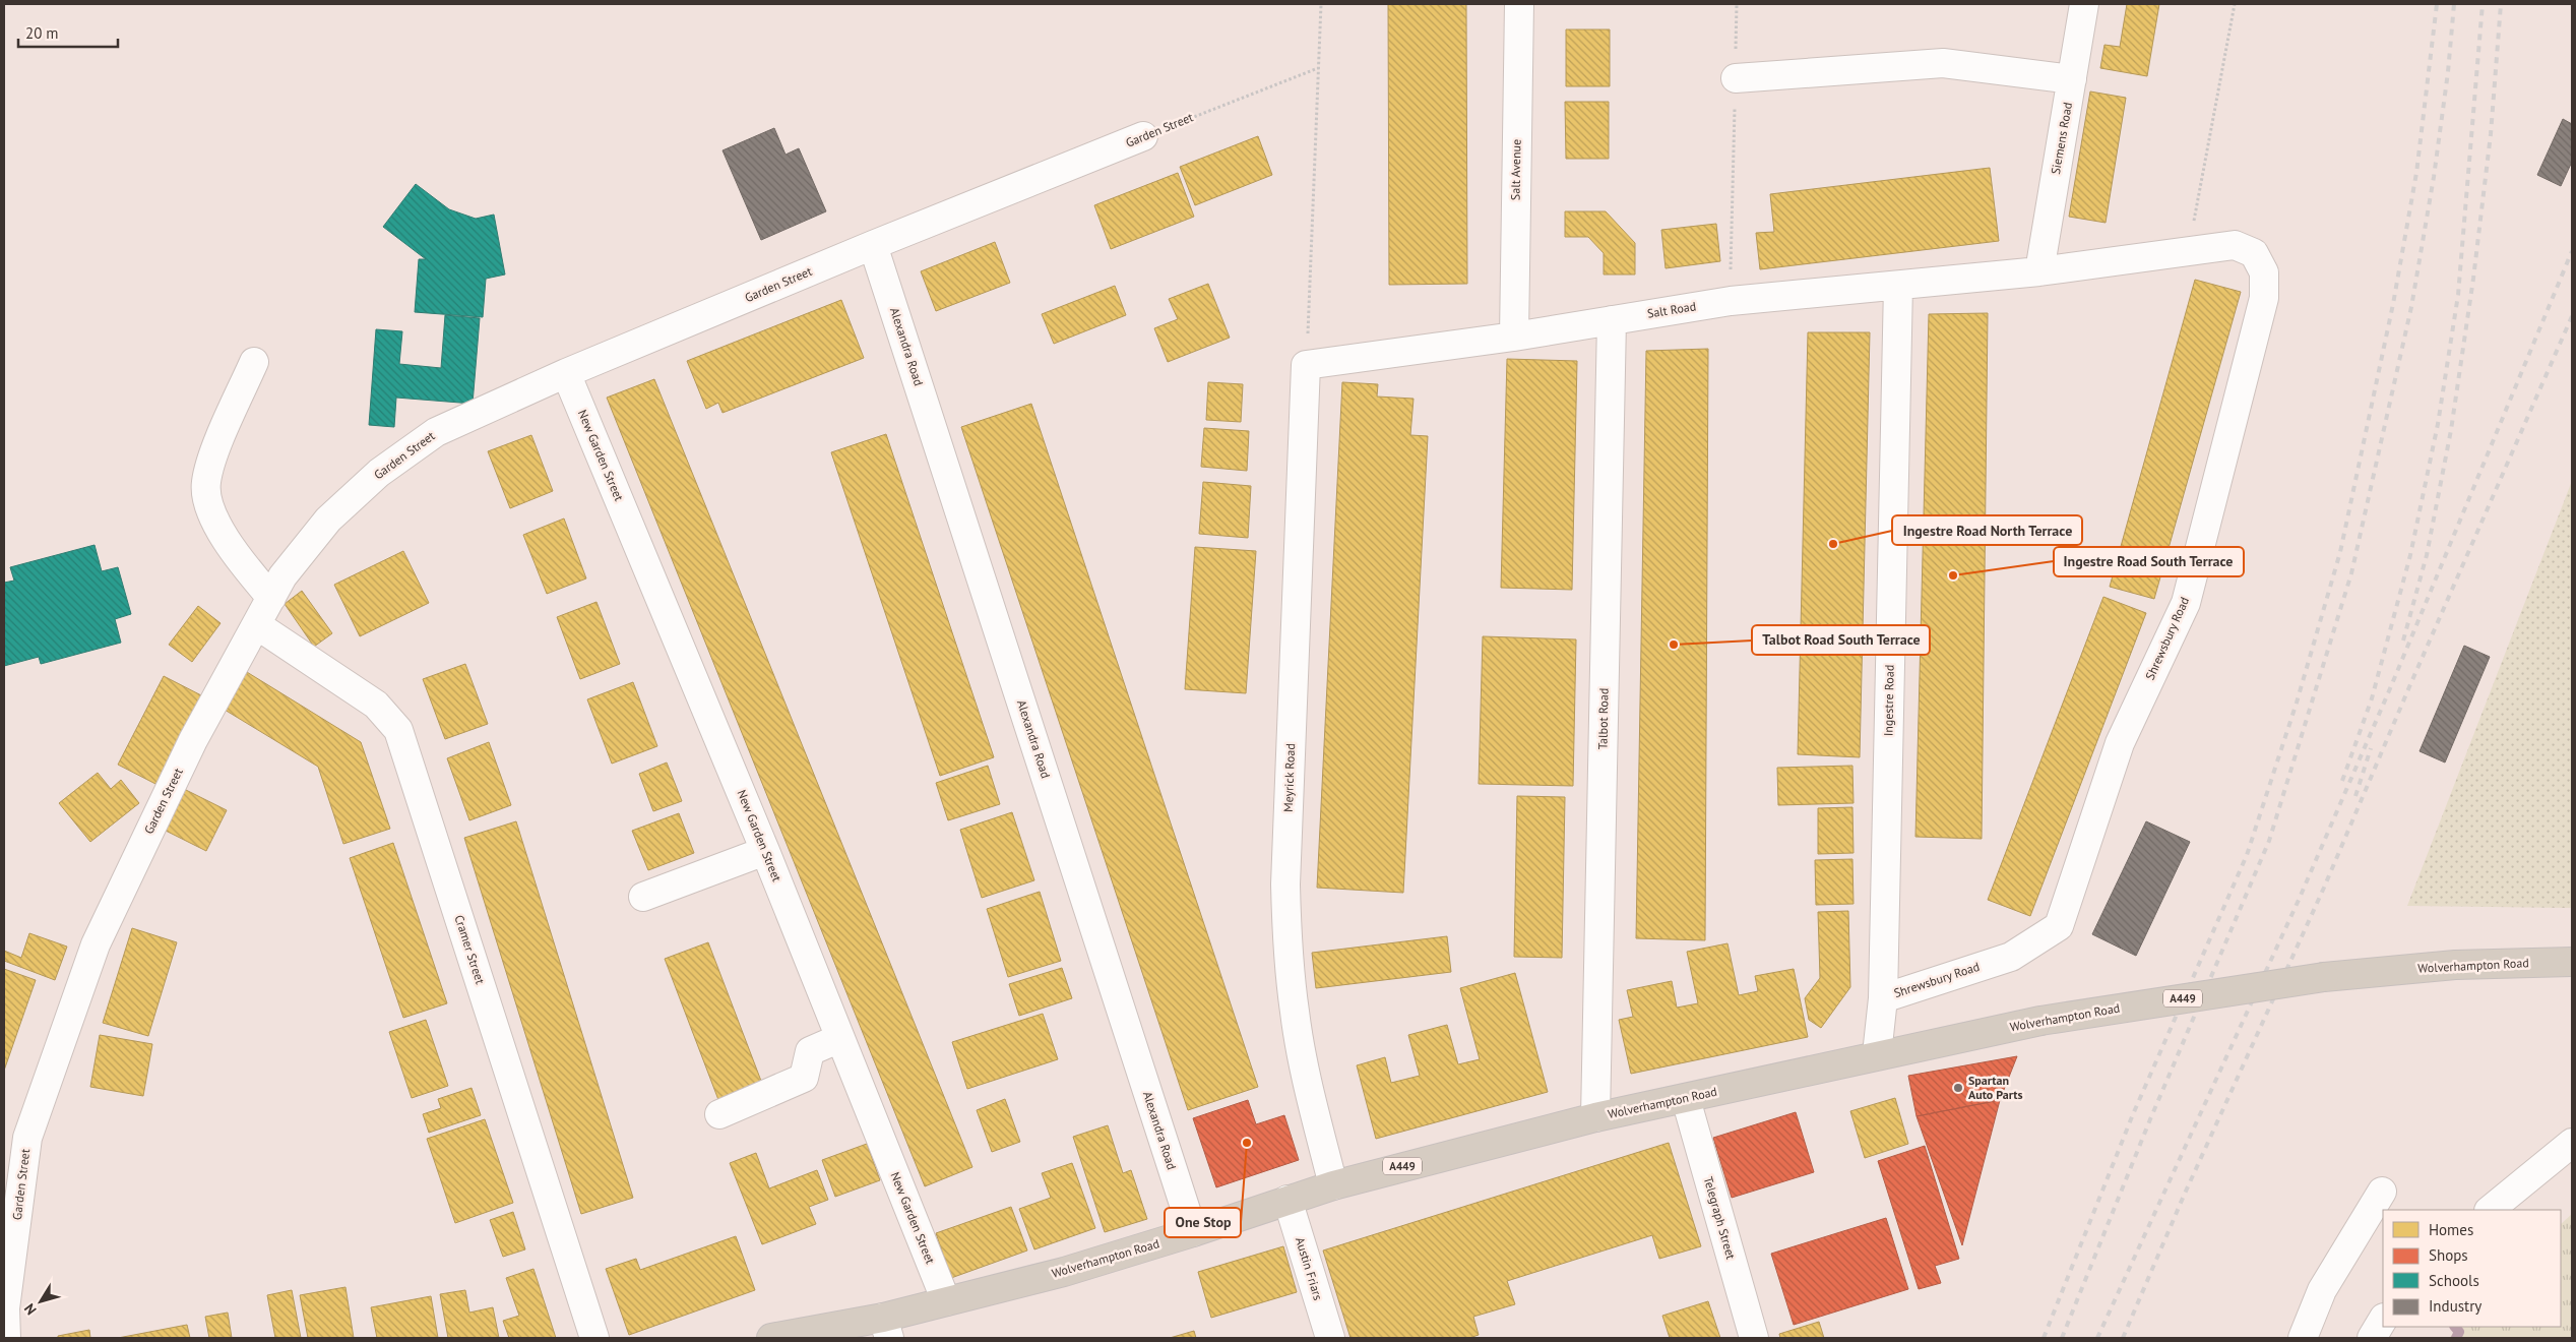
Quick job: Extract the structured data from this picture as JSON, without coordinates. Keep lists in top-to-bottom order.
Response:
{
  "streets": {
    "highway": ["Wolverhampton Road", "A449"],
    "street": [
      "Garden Street",
      "Siemens Road",
      "Salt Avenue",
      "Salt Road",
      "Alexandra Road",
      "New Garden Street",
      "Shrewsbury Road",
      "Ingestre Road",
      "Talbot Road",
      "Meyrick Road",
      "Cramer Street",
      "Telegraph Street",
      "Austin Friars"
    ]
  },
  "crossings": [
    ["Garden Street", "Alexandra Road"],
    ["Garden Street", "New Garden Street"],
    ["Garden Street", "Cramer Street"],
    ["Siemens Road", "Salt Road"],
    ["Siemens Road", "Shrewsbury Road"],
    ["Salt Avenue", "Salt Road"],
    ["Salt Road", "Shrewsbury Road"],
    ["Salt Road", "Ingestre Road"],
    ["Salt Road", "Talbot Road"],
    ["Salt Road", "Meyrick Road"],
    ["Alexandra Road", "Wolverhampton Road"],
    ["New Garden Street", "Wolverhampton Road"],
    ["Shrewsbury Road", "Ingestre Road"],
    ["Ingestre Road", "Wolverhampton Road"],
    ["Talbot Road", "Wolverhampton Road"],
    ["Meyrick Road", "Wolverhampton Road"],
    ["Wolverhampton Road", "Telegraph Street"],
    ["Wolverhampton Road", "Austin Friars"]
  ],
  "places": [
    "Ingestre Road North Terrace",
    "Ingestre Road South Terrace",
    "Talbot Road South Terrace",
    "Spartan Auto Parts",
    "One Stop"
  ],
  "legend": [
    "Homes",
    "Shops",
    "Schools",
    "Industry"
  ],
  "scale_bar": "20 m",
  "north": "bottom left"
}
